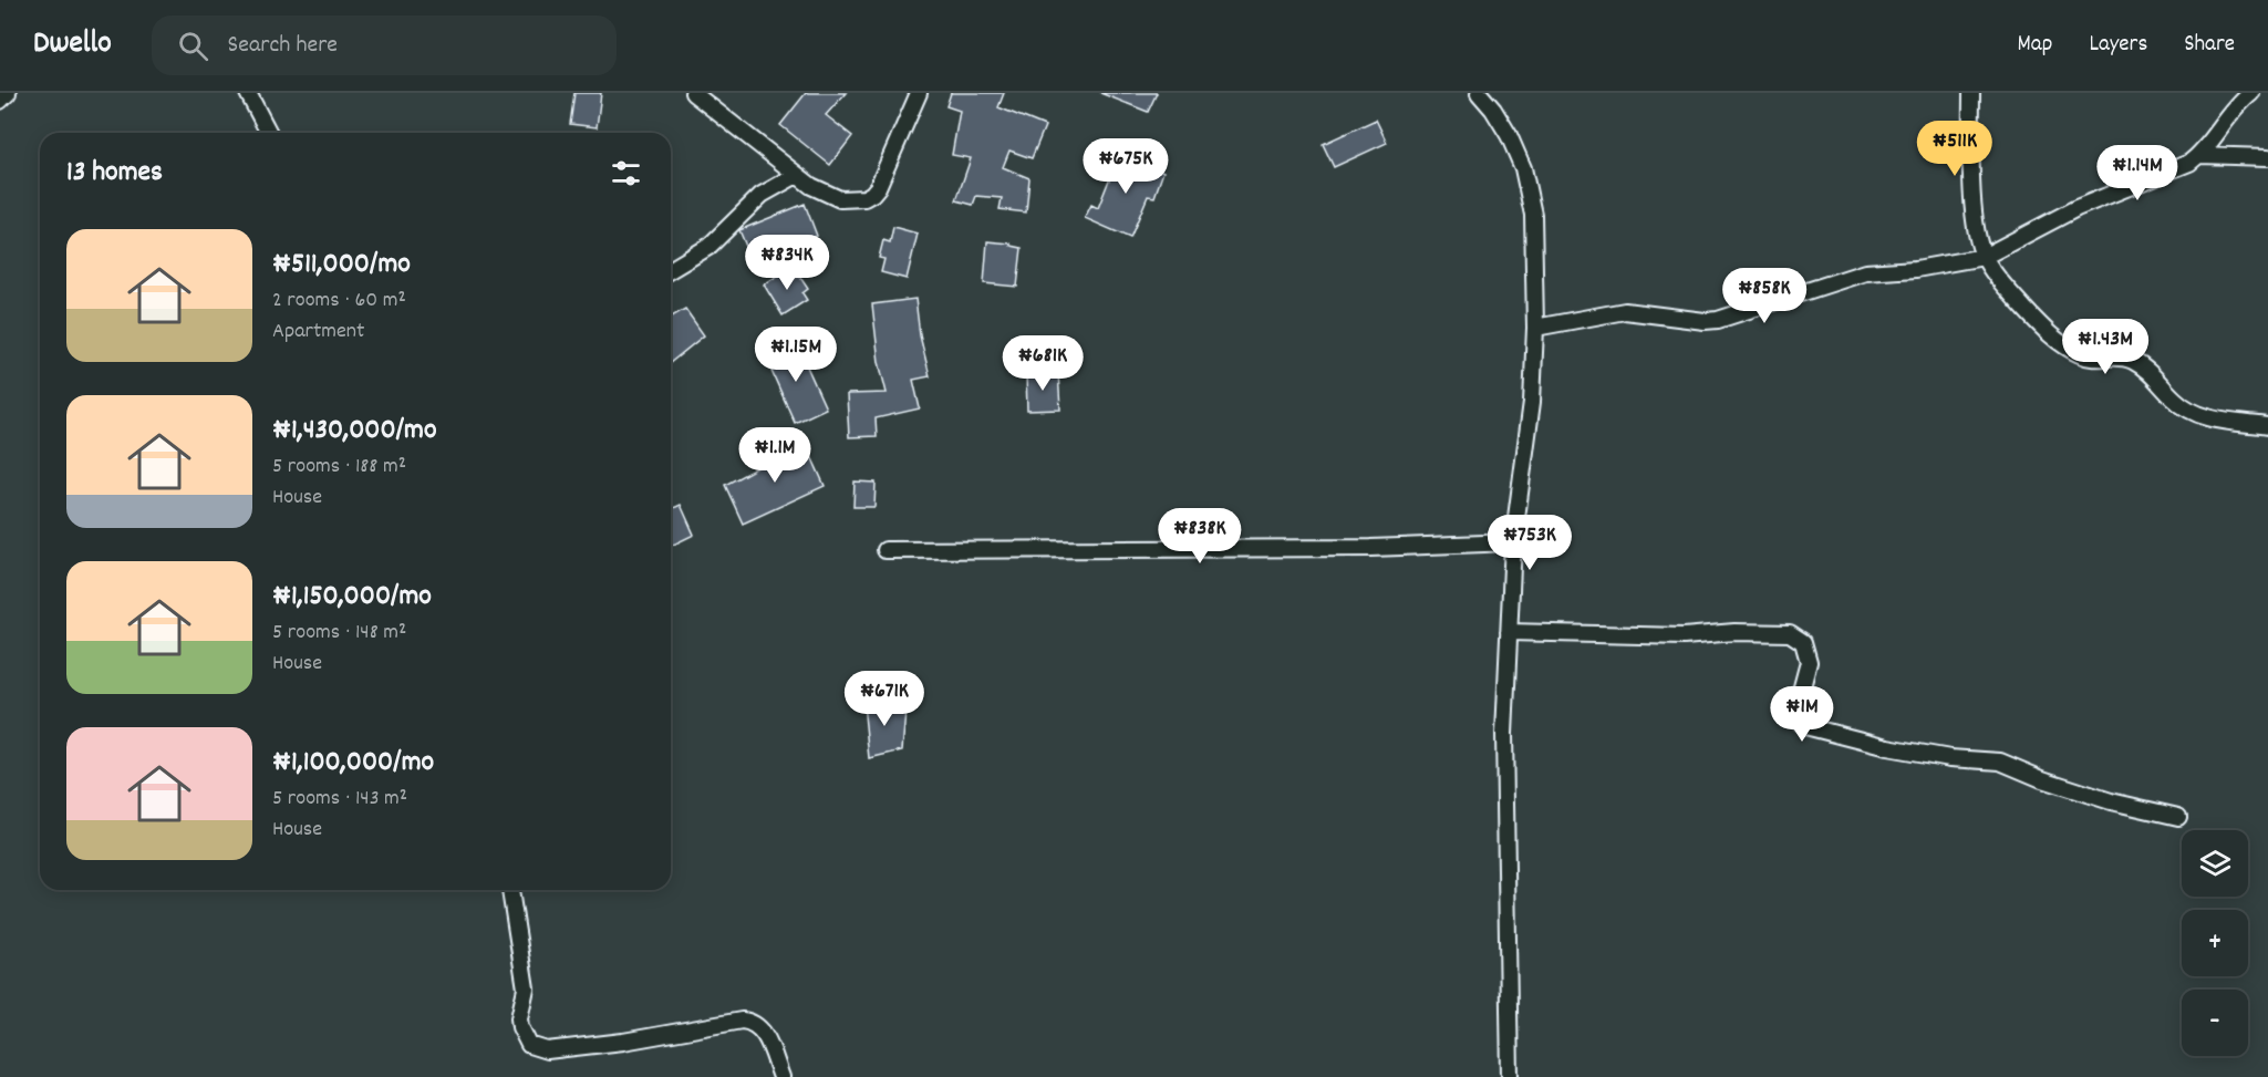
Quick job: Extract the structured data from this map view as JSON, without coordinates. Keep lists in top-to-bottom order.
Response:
{
  "page": {
    "header": "Dwello",
    "search": "Search here",
    "nav": ["Map", "Layers", "Share"],
    "price": [
      "₦511K",
      "₦675K",
      "₦1.14M",
      "₦834K",
      "₦858K",
      "₦1.43M",
      "₦1.15M",
      "₦681K",
      "₦1.1M",
      "₦838K",
      "₦753K",
      "₦671K",
      "₦1M"
    ],
    "heading": "13 homes",
    "list": [
      {
        "name": "₦511,000/mo",
        "note": "2 rooms · 60 m² · Apartment"
      },
      {
        "name": "₦1,430,000/mo",
        "note": "5 rooms · 188 m² · House"
      },
      {
        "name": "₦1,150,000/mo",
        "note": "5 rooms · 148 m² · House"
      },
      {
        "name": "₦1,100,000/mo",
        "note": "5 rooms · 143 m² · House"
      }
    ],
    "map_buttons": ["+", "−"]
  }
}
